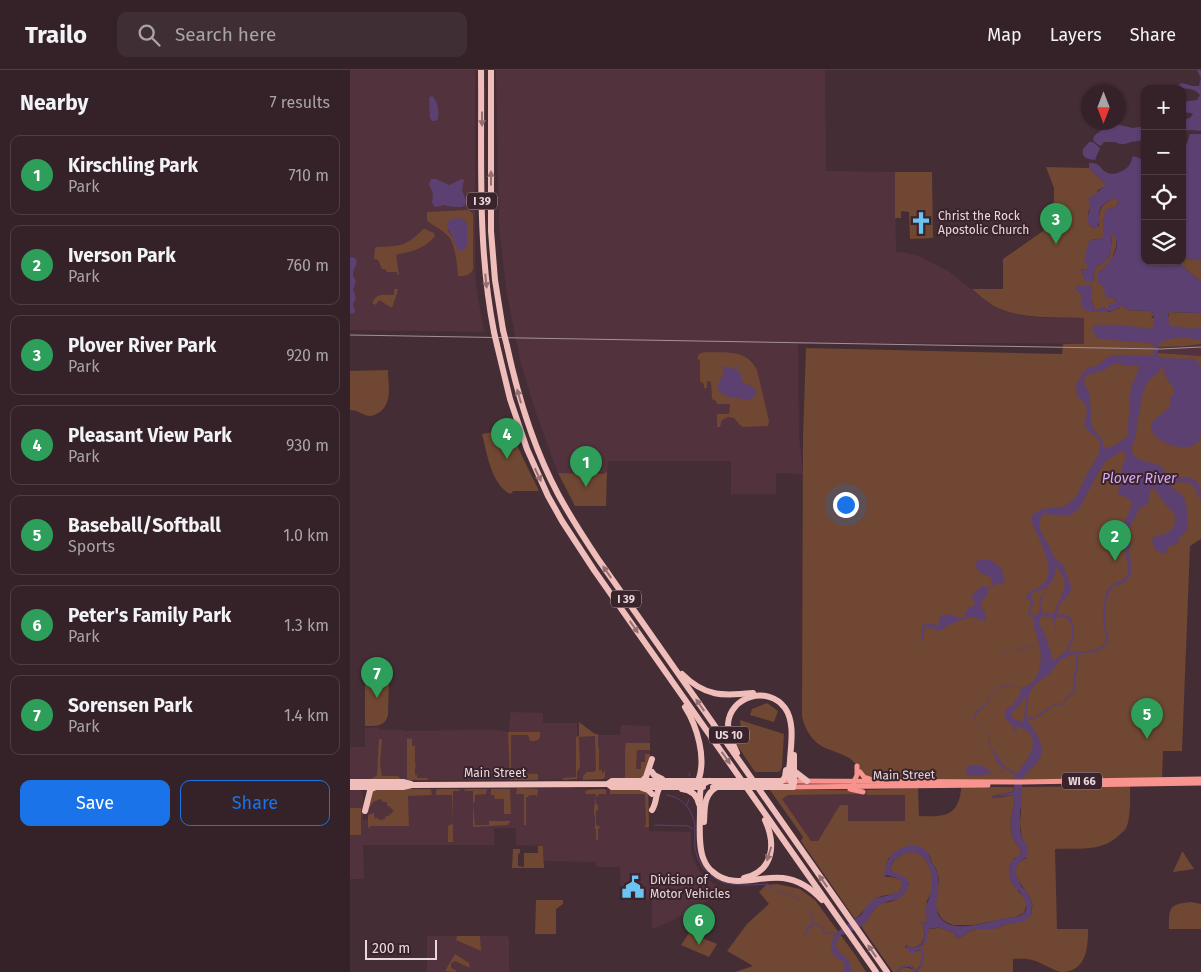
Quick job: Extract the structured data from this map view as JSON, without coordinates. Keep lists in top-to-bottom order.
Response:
{
  "streets": {
    "highway": ["I 39", "US 10", "Main Street"],
    "main road": ["WI 66"]
  },
  "crossings": [
    ["I 39", "US 10"],
    ["US 10", "Main Street"]
  ],
  "water": ["Plover River"],
  "places": {
    "church": ["Christ the Rock Apostolic Church"],
    "public building": ["Division of Motor Vehicles"]
  },
  "scale_bar": "200 m",
  "north": "bottom",
  "page": {
    "header": "Trailo",
    "search": "Search here",
    "nav": ["Map", "Layers", "Share"],
    "heading": ["Nearby", "7 results"],
    "map_buttons": ["+", "−"],
    "list": [
      {
        "mark": "1",
        "name": "Kirschling Park",
        "note": "Park",
        "value": "710 m"
      },
      {
        "mark": "2",
        "name": "Iverson Park",
        "note": "Park",
        "value": "760 m"
      },
      {
        "mark": "3",
        "name": "Plover River Park",
        "note": "Park",
        "value": "920 m"
      },
      {
        "mark": "4",
        "name": "Pleasant View Park",
        "note": "Park",
        "value": "930 m"
      },
      {
        "mark": "5",
        "name": "Baseball/Softball",
        "note": "Sports",
        "value": "1.0 km"
      },
      {
        "mark": "6",
        "name": "Peter's Family Park",
        "note": "Park",
        "value": "1.3 km"
      },
      {
        "mark": "7",
        "name": "Sorensen Park",
        "note": "Park",
        "value": "1.4 km"
      }
    ],
    "pins": [
      "3",
      "4",
      "1",
      "2",
      "7",
      "5",
      "6"
    ],
    "buttons": ["Save", "Share"],
    "scale": "200 m"
  }
}
